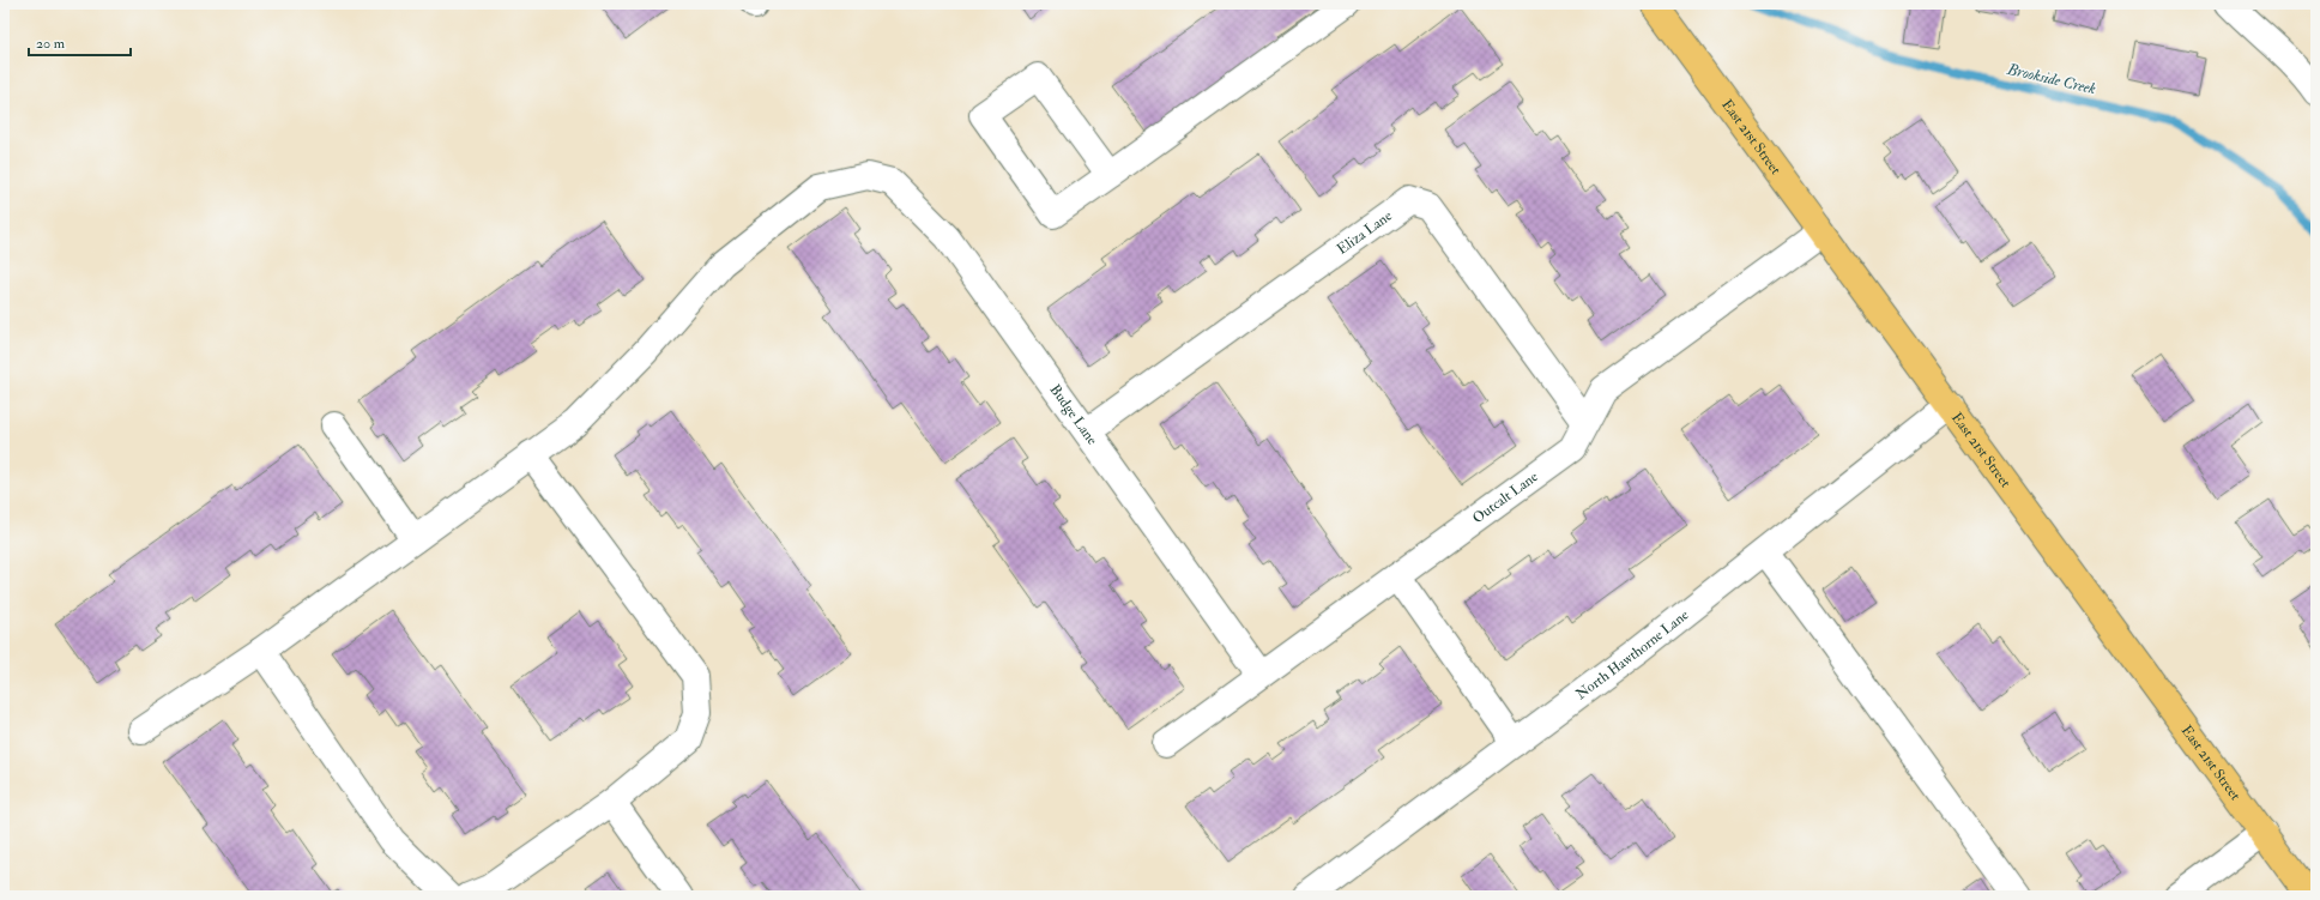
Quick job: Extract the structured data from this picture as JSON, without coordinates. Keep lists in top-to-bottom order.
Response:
{
  "streets": {
    "main road": ["East 21st Street"],
    "street": [
      "Eliza Lane",
      "Budge Lane",
      "Outcalt Lane",
      "North Hawthorne Lane"
    ]
  },
  "crossings": [
    ["East 21st Street", "Outcalt Lane"],
    ["East 21st Street", "North Hawthorne Lane"],
    ["Eliza Lane", "Budge Lane"],
    ["Eliza Lane", "Outcalt Lane"],
    ["Budge Lane", "Outcalt Lane"]
  ],
  "water": ["Brookside Creek"],
  "scale_bar": "20 m"
}
